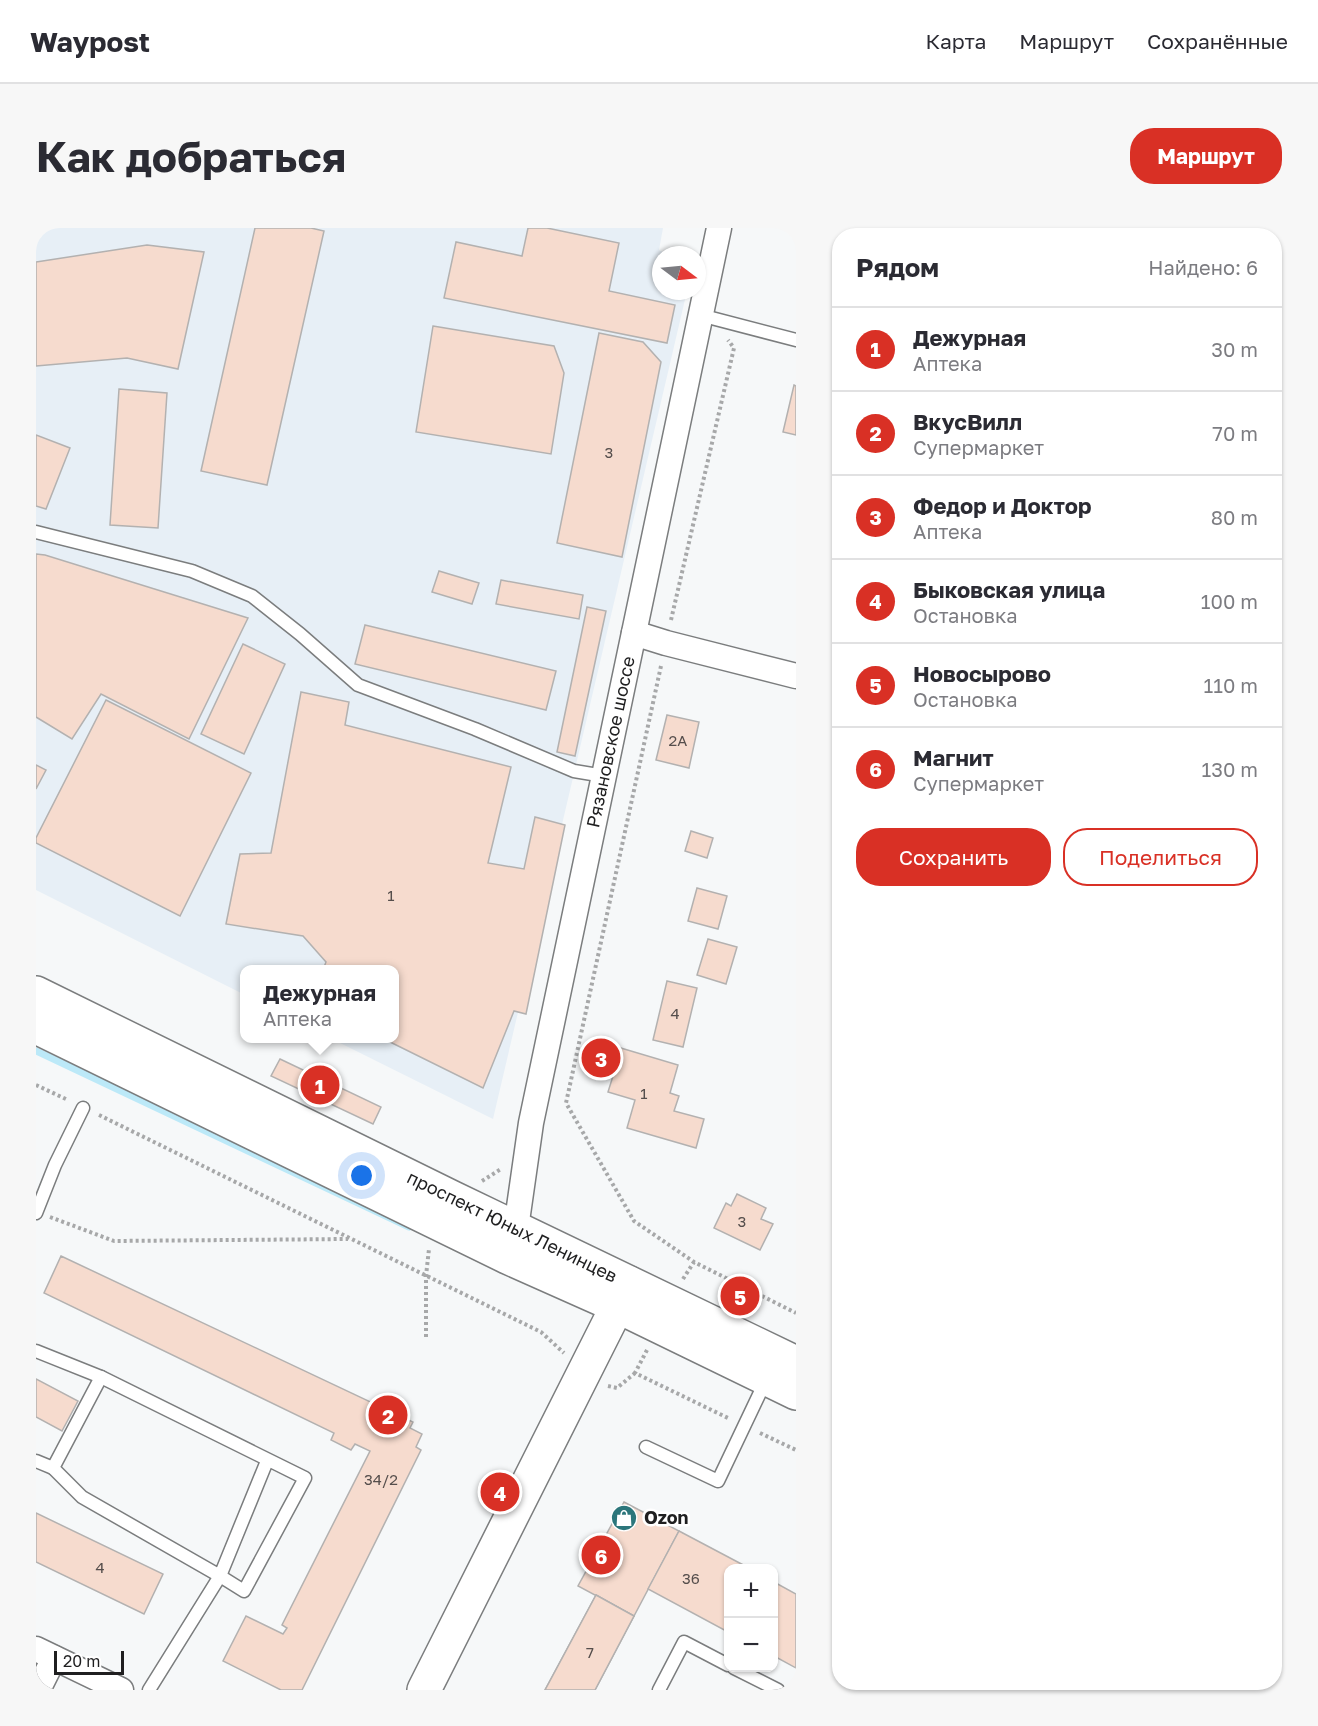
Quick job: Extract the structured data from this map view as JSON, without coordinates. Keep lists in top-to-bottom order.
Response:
{
  "streets": {
    "main road": ["проспект Юных Ленинцев"],
    "street": ["Рязановское шоссе"]
  },
  "crossings": [
    ["Рязановское шоссе", "проспект Юных Ленинцев"]
  ],
  "places": {
    "shop": ["Ozon"]
  },
  "house_numbers": [
    "3",
    "2А",
    "1",
    "4",
    "1",
    "3",
    "34/2",
    "4",
    "36",
    "7"
  ],
  "scale_bar": "20 m",
  "north": "right",
  "page": {
    "header": "Waypost",
    "nav": ["Карта", "Маршрут", "Сохранённые"],
    "buttons": [
      "Маршрут",
      ["Сохранить", "Поделиться"]
    ],
    "title": "Как добраться",
    "heading": ["Рядом", "Найдено: 6"],
    "list": [
      {
        "mark": "1",
        "name": "Дежурная",
        "note": "Аптека",
        "value": "30 m"
      },
      {
        "mark": "2",
        "name": "ВкусВилл",
        "note": "Супермаркет",
        "value": "70 m"
      },
      {
        "mark": "3",
        "name": "Федор и Доктор",
        "note": "Аптека",
        "value": "80 m"
      },
      {
        "mark": "4",
        "name": "Быковская улица",
        "note": "Остановка",
        "value": "100 m"
      },
      {
        "mark": "5",
        "name": "Новосырово",
        "note": "Остановка",
        "value": "110 m"
      },
      {
        "mark": "6",
        "name": "Магнит",
        "note": "Супермаркет",
        "value": "130 m"
      }
    ],
    "popup": ["Дежурная", "Аптека"],
    "pins": [
      "3",
      "1",
      "5",
      "2",
      "4",
      "6"
    ],
    "map_buttons": ["+", "−"],
    "scale": "20 m"
  }
}
